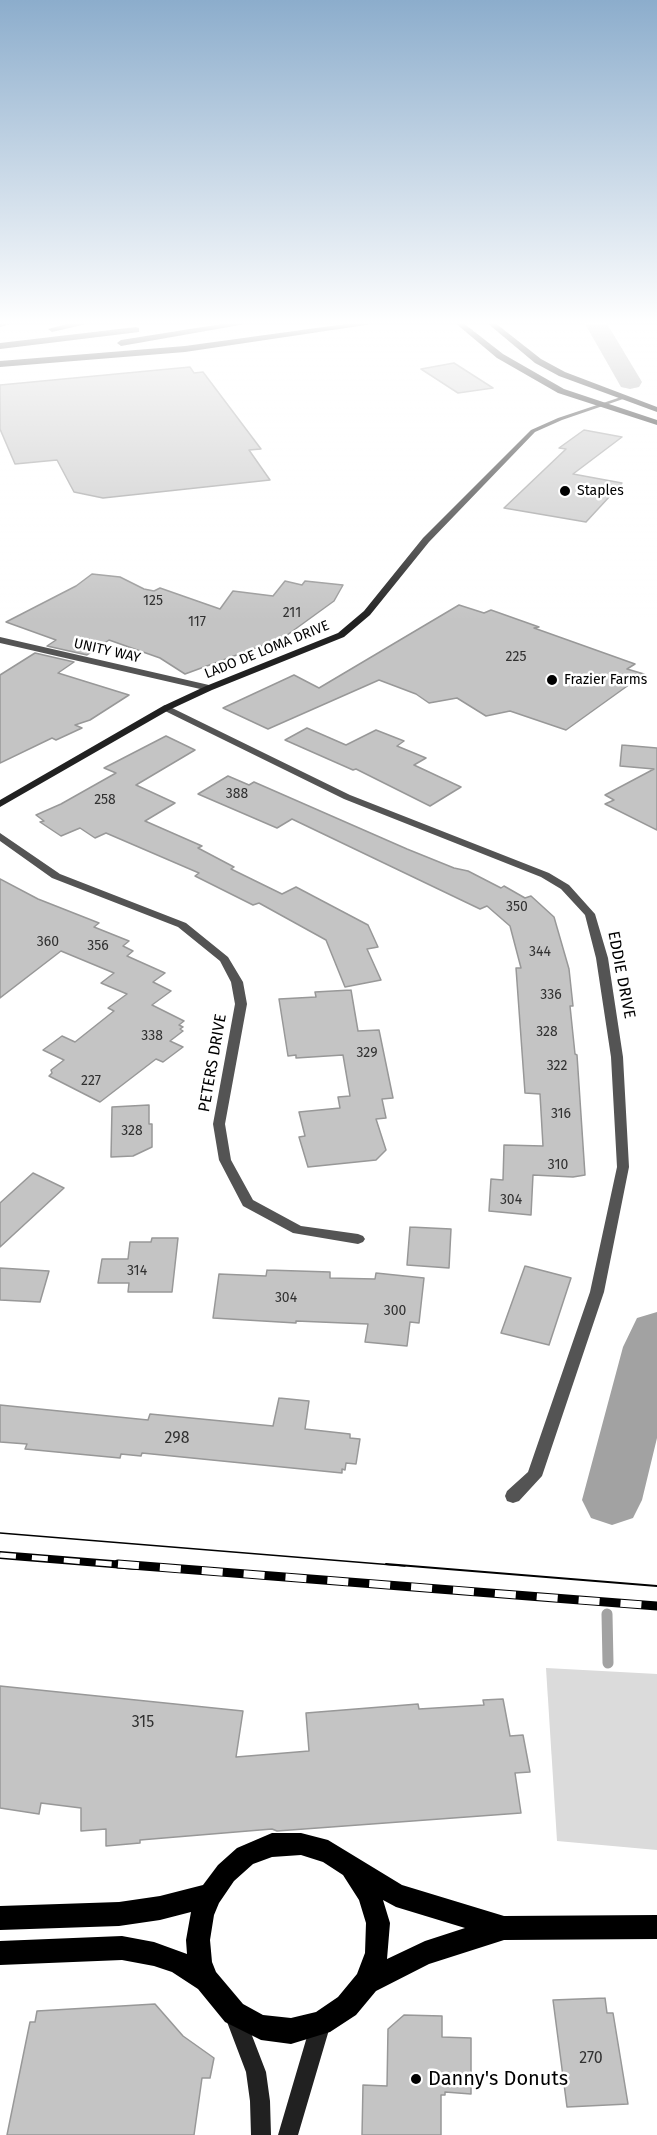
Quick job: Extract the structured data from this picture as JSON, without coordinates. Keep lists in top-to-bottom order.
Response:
{
  "streets": {
    "street": [
      "LADO DE LOMA DRIVE",
      "UNITY WAY",
      "EDDIE DRIVE",
      "PETERS DRIVE"
    ]
  },
  "crossings": [
    ["LADO DE LOMA DRIVE", "UNITY WAY"],
    ["LADO DE LOMA DRIVE", "EDDIE DRIVE"]
  ],
  "places": ["Staples", "Frazier Farms", "Danny's Donuts"],
  "house_numbers": [
    "125",
    "211",
    "117",
    "225",
    "388",
    "258",
    "350",
    "360",
    "356",
    "344",
    "336",
    "328",
    "338",
    "329",
    "322",
    "227",
    "316",
    "328",
    "310",
    "304",
    "314",
    "304",
    "300",
    "298",
    "315",
    "270"
  ]
}
